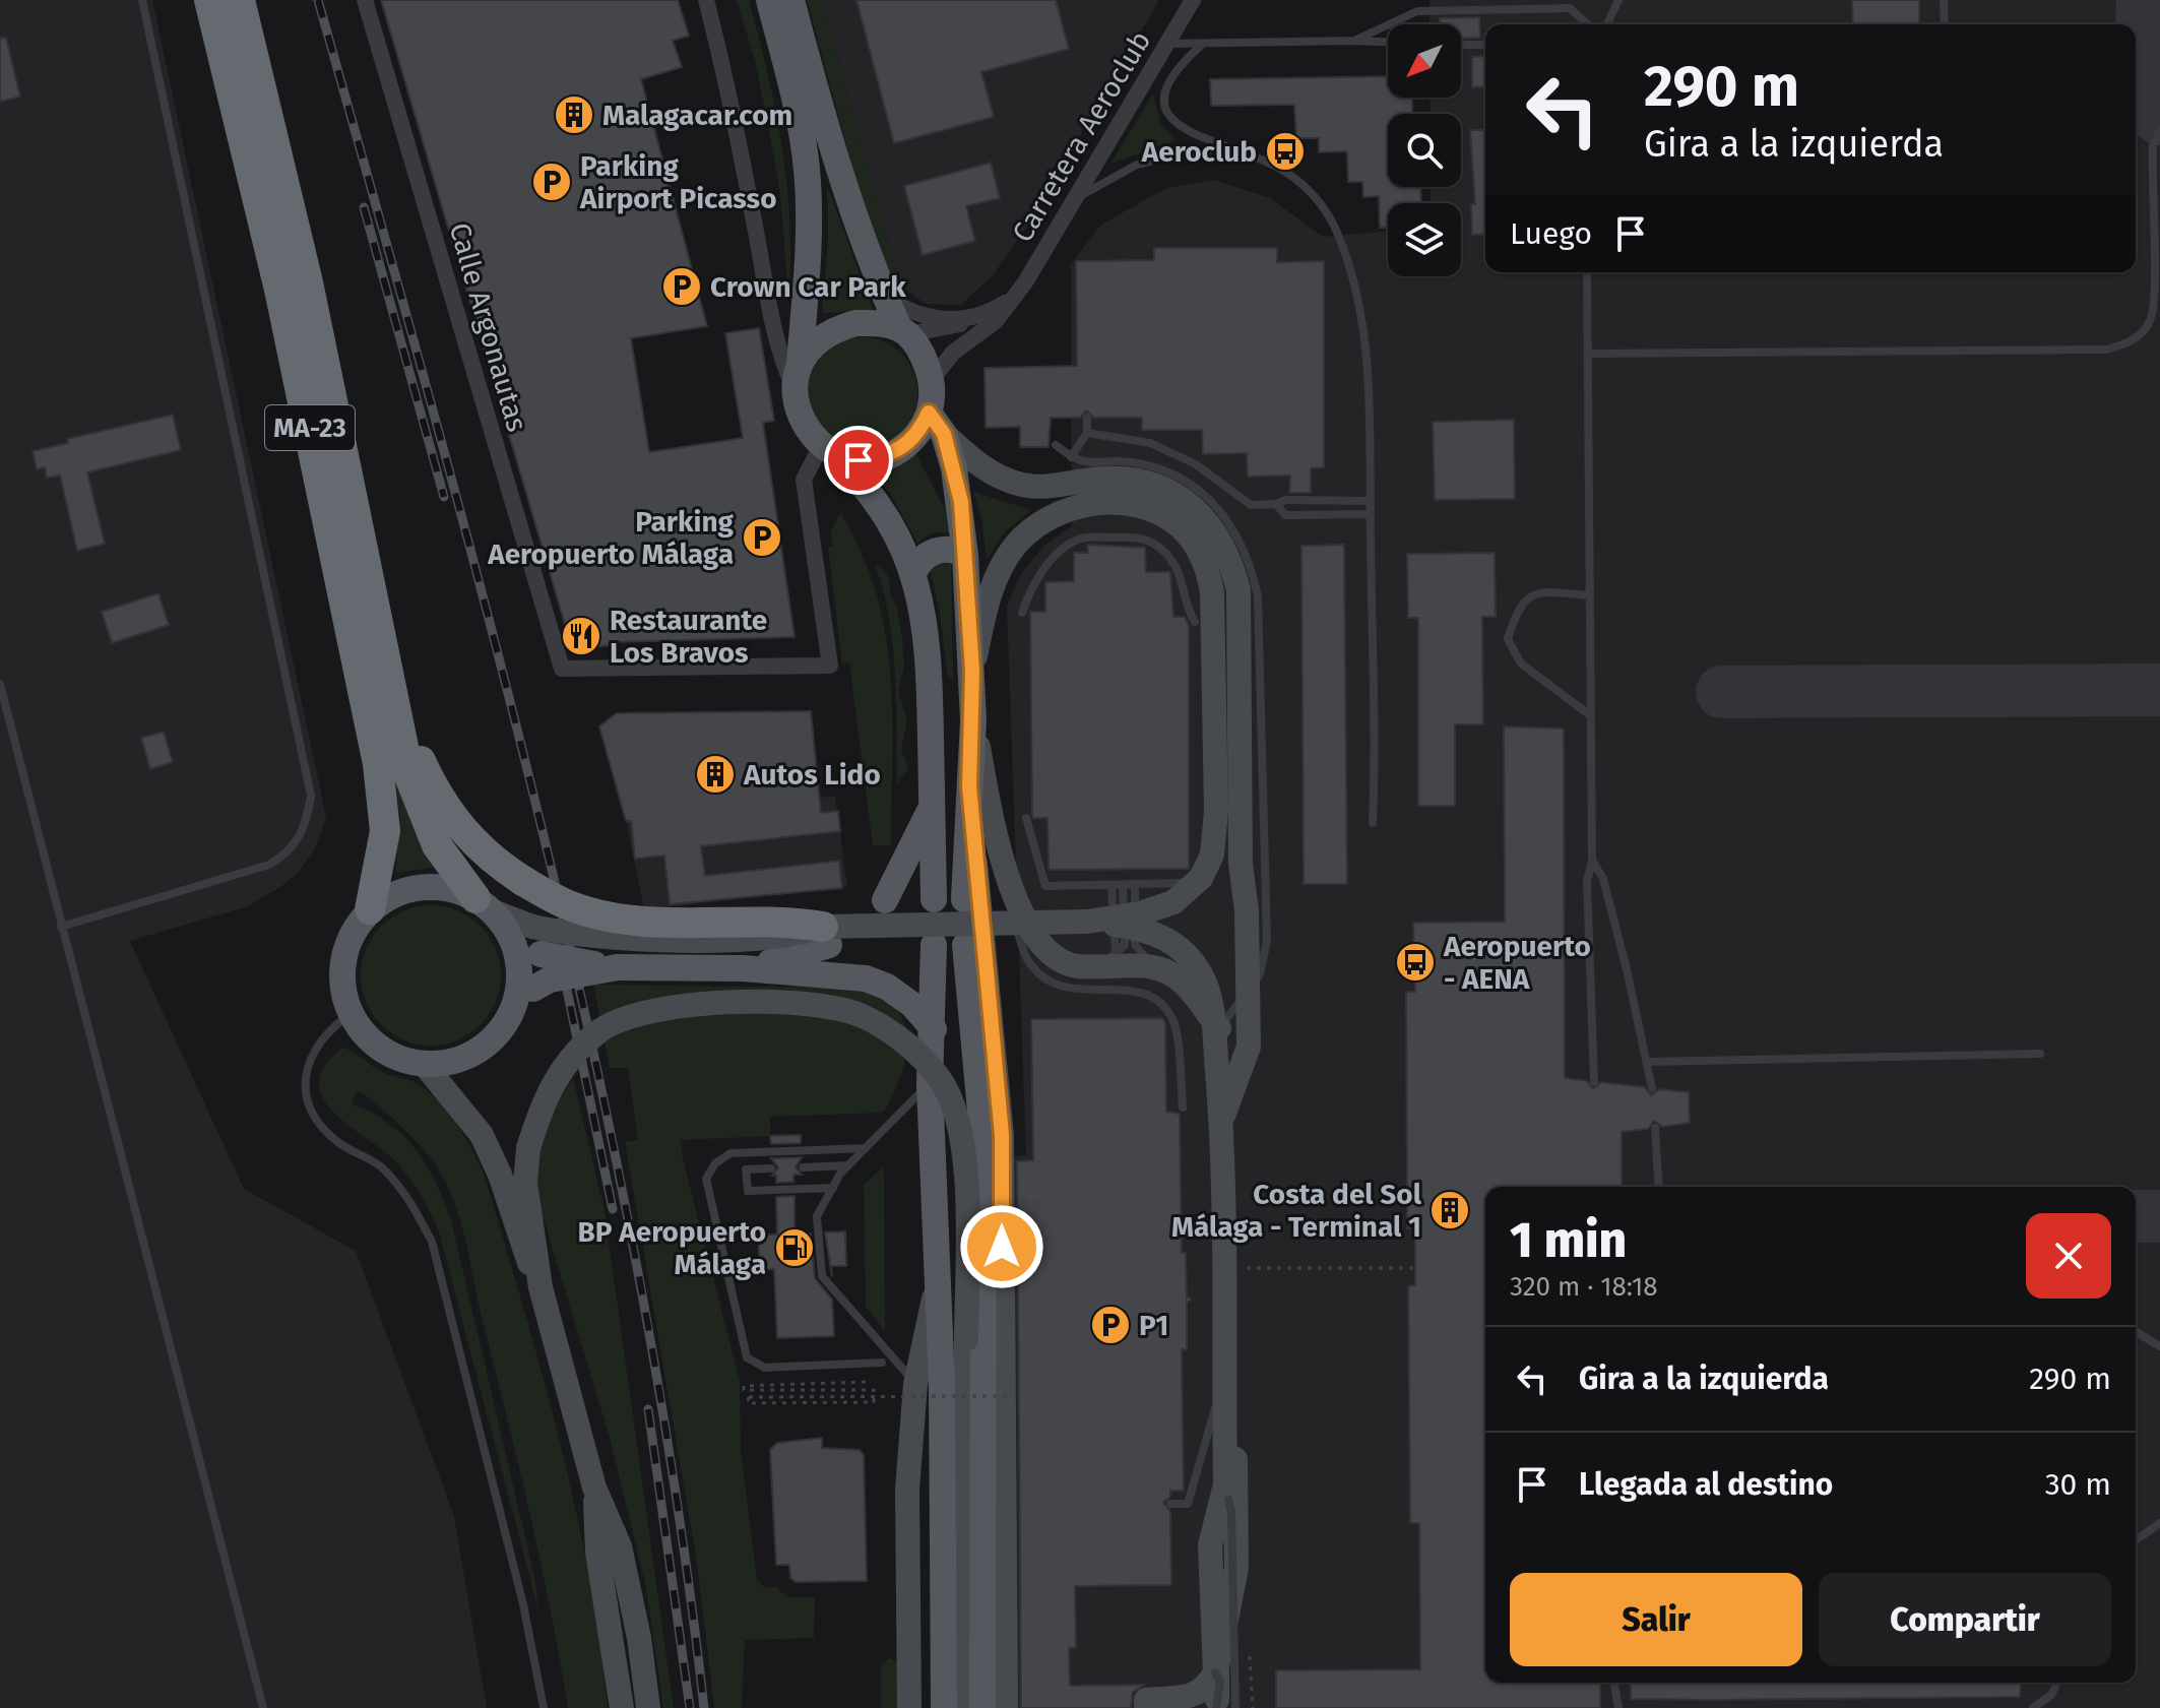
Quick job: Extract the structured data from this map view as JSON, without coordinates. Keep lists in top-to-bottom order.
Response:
{
  "streets": {
    "highway": ["MA-23"],
    "street": ["Carretera Aeroclub", "Calle Argonautas"]
  },
  "crossings": [
    ["Carretera Aeroclub", "Calle Argonautas"]
  ],
  "places": {
    "building": ["Malagacar.com", "Autos Lido", "Costa del Sol Málaga - Terminal 1"],
    "bus stop": ["Aeroclub", "Aeropuerto - AENA"],
    "parking": [
      "Parking Airport Picasso",
      "Crown Car Park",
      "Parking Aeropuerto Málaga",
      "P1"
    ],
    "restaurant": ["Restaurante Los Bravos"],
    "fuel station": ["BP Aeropuerto Málaga"]
  },
  "north": "bottom left",
  "page": {
    "turn": ["290 m", "Gira a la izquierda"],
    "then": "Luego",
    "heading": ["1 min", "320 m · 18:18"],
    "list": [
      {
        "name": "Gira a la izquierda",
        "value": "290 m"
      },
      {
        "name": "Llegada al destino",
        "value": "30 m"
      }
    ],
    "buttons": ["Salir", "Compartir"]
  }
}
